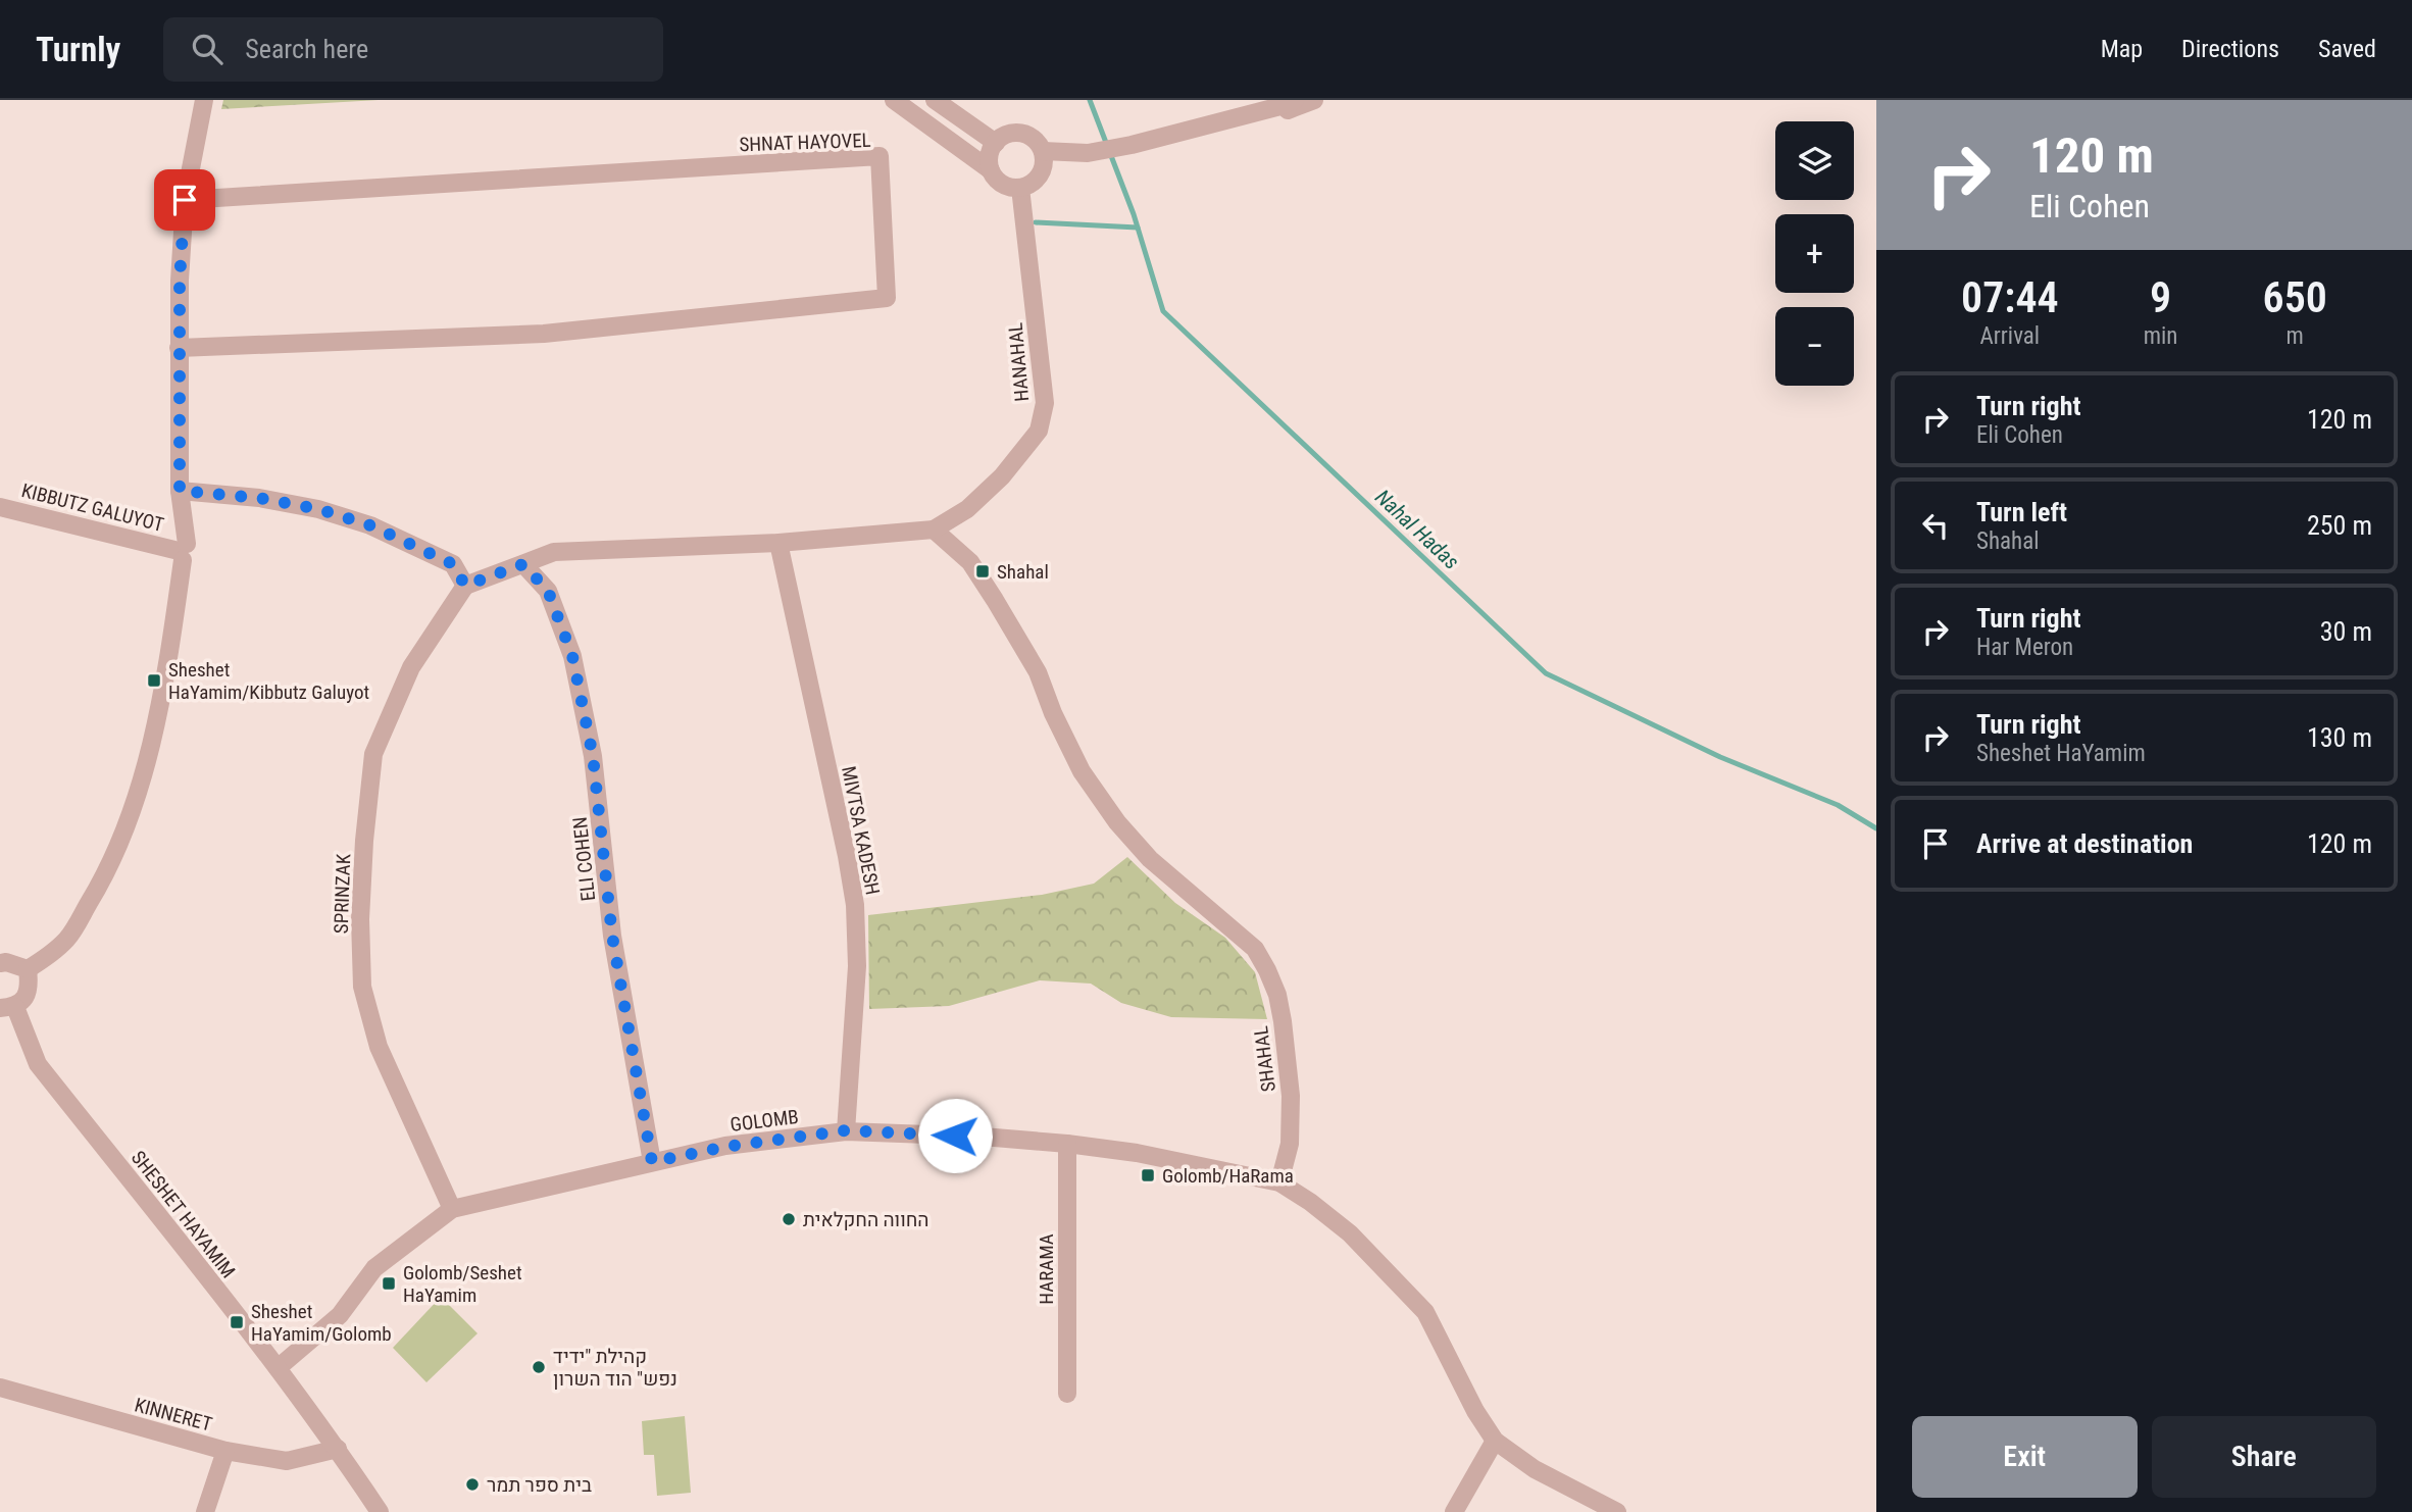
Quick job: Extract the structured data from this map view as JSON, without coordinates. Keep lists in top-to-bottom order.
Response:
{
  "streets": {
    "street": [
      "SHNAT HAYOVEL",
      "HANAHAL",
      "KIBBUTZ GALUYOT",
      "MIVTSA KADESH",
      "ELI COHEN",
      "SPRINZAK",
      "SHAHAL",
      "GOLOMB",
      "SHESHET HAYAMIM",
      "HARAMA",
      "KINNERET"
    ]
  },
  "crossings": [
    ["HANAHAL", "SHAHAL"],
    ["MIVTSA KADESH", "GOLOMB"],
    ["ELI COHEN", "GOLOMB"],
    ["SPRINZAK", "GOLOMB"],
    ["SHAHAL", "GOLOMB"],
    ["GOLOMB", "SHESHET HAYAMIM"],
    ["GOLOMB", "HARAMA"],
    ["SHESHET HAYAMIM", "KINNERET"]
  ],
  "water": ["Nahal Hadas"],
  "places": {
    "transit": [
      "Shahal",
      "Sheshet HaYamim/Kibbutz Galuyot",
      "Golomb/HaRama",
      "Golomb/Seshet HaYamim",
      "Sheshet HaYamim/Golomb"
    ],
    "other": ["החווה החקלאית", "קהילת \"ידיד נפש\" הוד השרון", "בית ספר תמר"]
  },
  "page": {
    "header": "Turnly",
    "search": "Search here",
    "nav": ["Map", "Directions", "Saved"],
    "turn": ["120 m", "Eli Cohen"],
    "map_buttons": ["+", "−"],
    "eta": [
      "07:44",
      "Arrival",
      "9",
      "min",
      "650",
      "m"
    ],
    "list": [
      {
        "name": "Turn right",
        "note": "Eli Cohen",
        "value": "120 m"
      },
      {
        "name": "Turn left",
        "note": "Shahal",
        "value": "250 m"
      },
      {
        "name": "Turn right",
        "note": "Har Meron",
        "value": "30 m"
      },
      {
        "name": "Turn right",
        "note": "Sheshet HaYamim",
        "value": "130 m"
      },
      {
        "name": "Arrive at destination",
        "value": "120 m"
      }
    ],
    "buttons": ["Exit", "Share"]
  }
}
